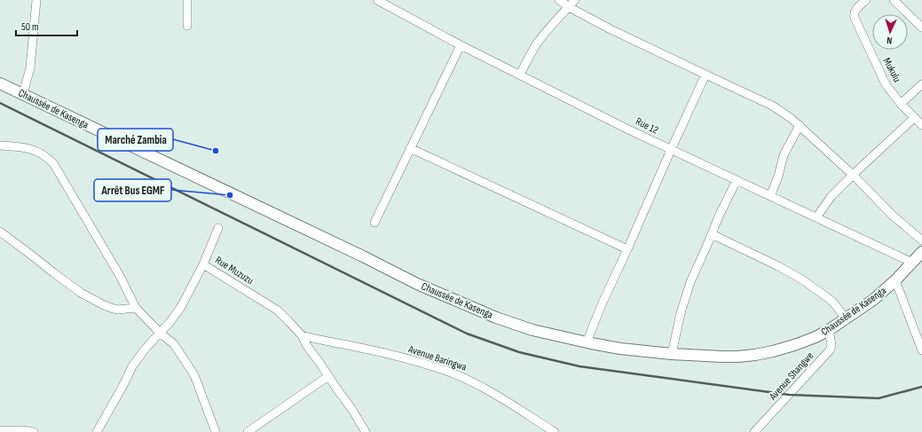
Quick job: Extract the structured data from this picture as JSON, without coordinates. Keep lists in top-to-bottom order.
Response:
{
  "streets": {
    "main road": ["Chaussée de Kasenga"],
    "street": [
      "Mukulu",
      "Rue 12",
      "Rue Muzuzu",
      "Avenue Baringwa",
      "Avenue Shangwe"
    ]
  },
  "crossings": [
    ["Chaussée de Kasenga", "Rue 12"],
    ["Chaussée de Kasenga", "Avenue Shangwe"],
    ["Rue Muzuzu", "Avenue Baringwa"]
  ],
  "places": ["Marché Zambia", "Arrêt Bus EGMF"],
  "scale_bar": "50 m",
  "north": "bottom"
}
